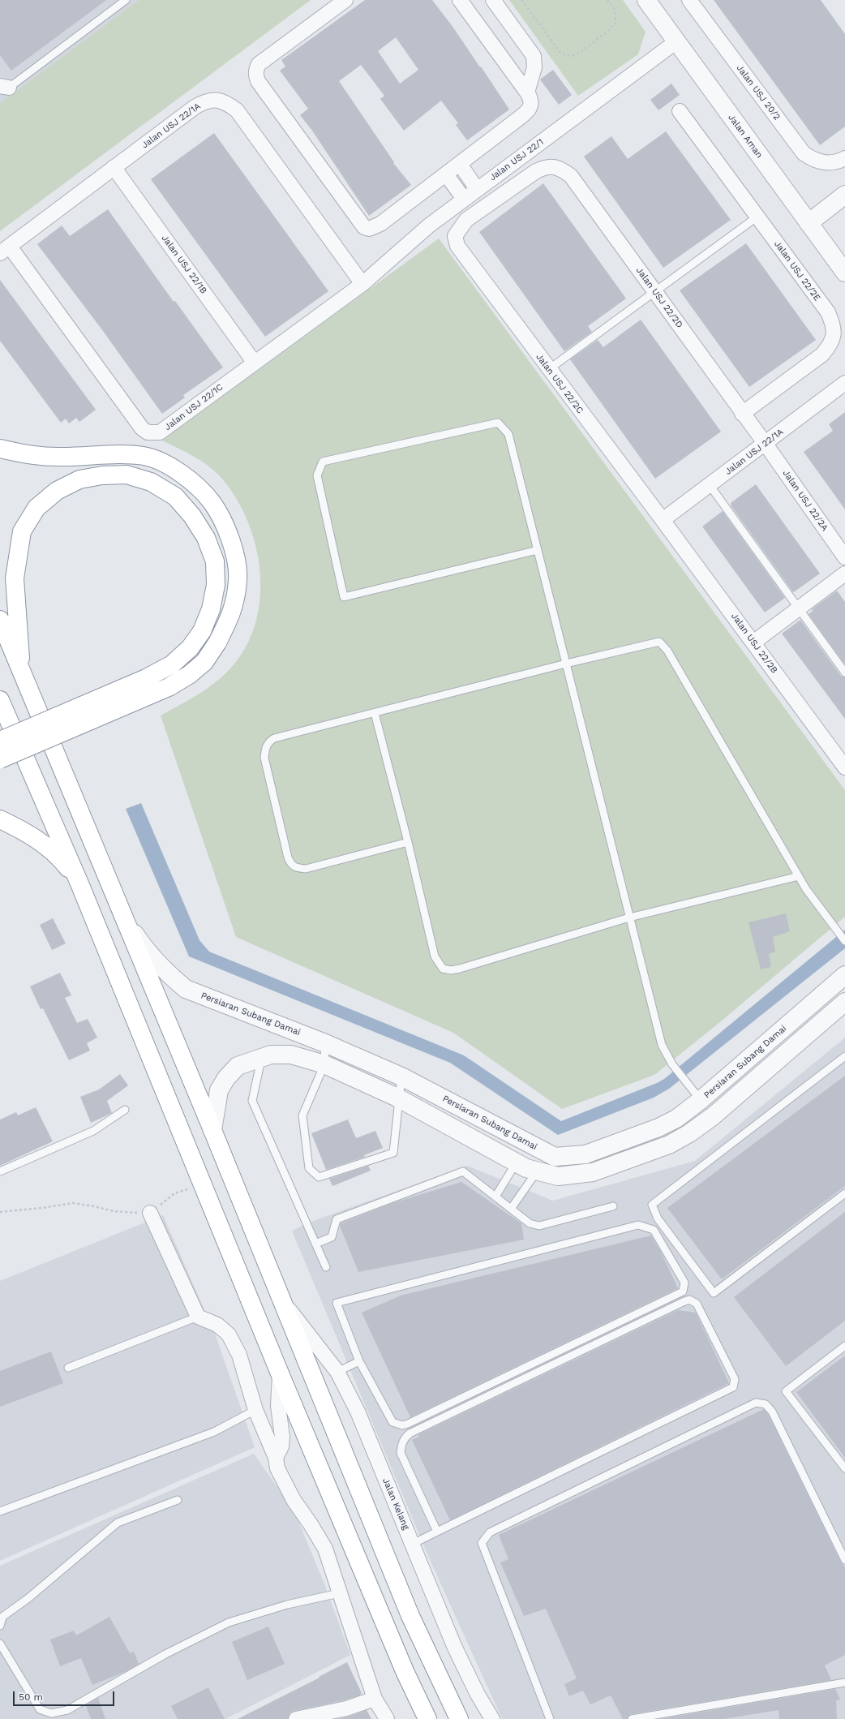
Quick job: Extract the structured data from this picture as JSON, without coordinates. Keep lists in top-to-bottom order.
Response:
{
  "streets": {
    "street": [
      "Jalan USJ 20/2",
      "Jalan USJ 22/1A",
      "Jalan Aman",
      "Jalan USJ 22/1",
      "Jalan USJ 22/1B",
      "Jalan USJ 22/2E",
      "Jalan USJ 22/2D",
      "Jalan USJ 22/2C",
      "Jalan USJ 22/1C",
      "Jalan USJ 22/2A",
      "Jalan USJ 22/2B",
      "Persiaran Subang Damai",
      "Jalan Kelang"
    ]
  },
  "crossings": [
    ["Jalan USJ 22/1A", "Jalan USJ 22/1"],
    ["Jalan USJ 22/1A", "Jalan USJ 22/1B"],
    ["Jalan USJ 22/1A", "Jalan USJ 22/2D"],
    ["Jalan USJ 22/1A", "Jalan USJ 22/2C"],
    ["Jalan USJ 22/1A", "Jalan USJ 22/1C"],
    ["Jalan USJ 22/1A", "Jalan USJ 22/2A"],
    ["Jalan USJ 22/1A", "Jalan USJ 22/2B"],
    ["Jalan Aman", "Jalan USJ 22/1"],
    ["Jalan USJ 22/1", "Jalan USJ 22/1C"],
    ["Jalan USJ 22/1B", "Jalan USJ 22/1C"],
    ["Jalan USJ 22/2E", "Jalan USJ 22/2D"],
    ["Jalan USJ 22/2D", "Jalan USJ 22/2C"],
    ["Jalan USJ 22/2D", "Jalan USJ 22/2A"],
    ["Jalan USJ 22/2C", "Jalan USJ 22/2B"]
  ],
  "scale_bar": "50 m"
}
